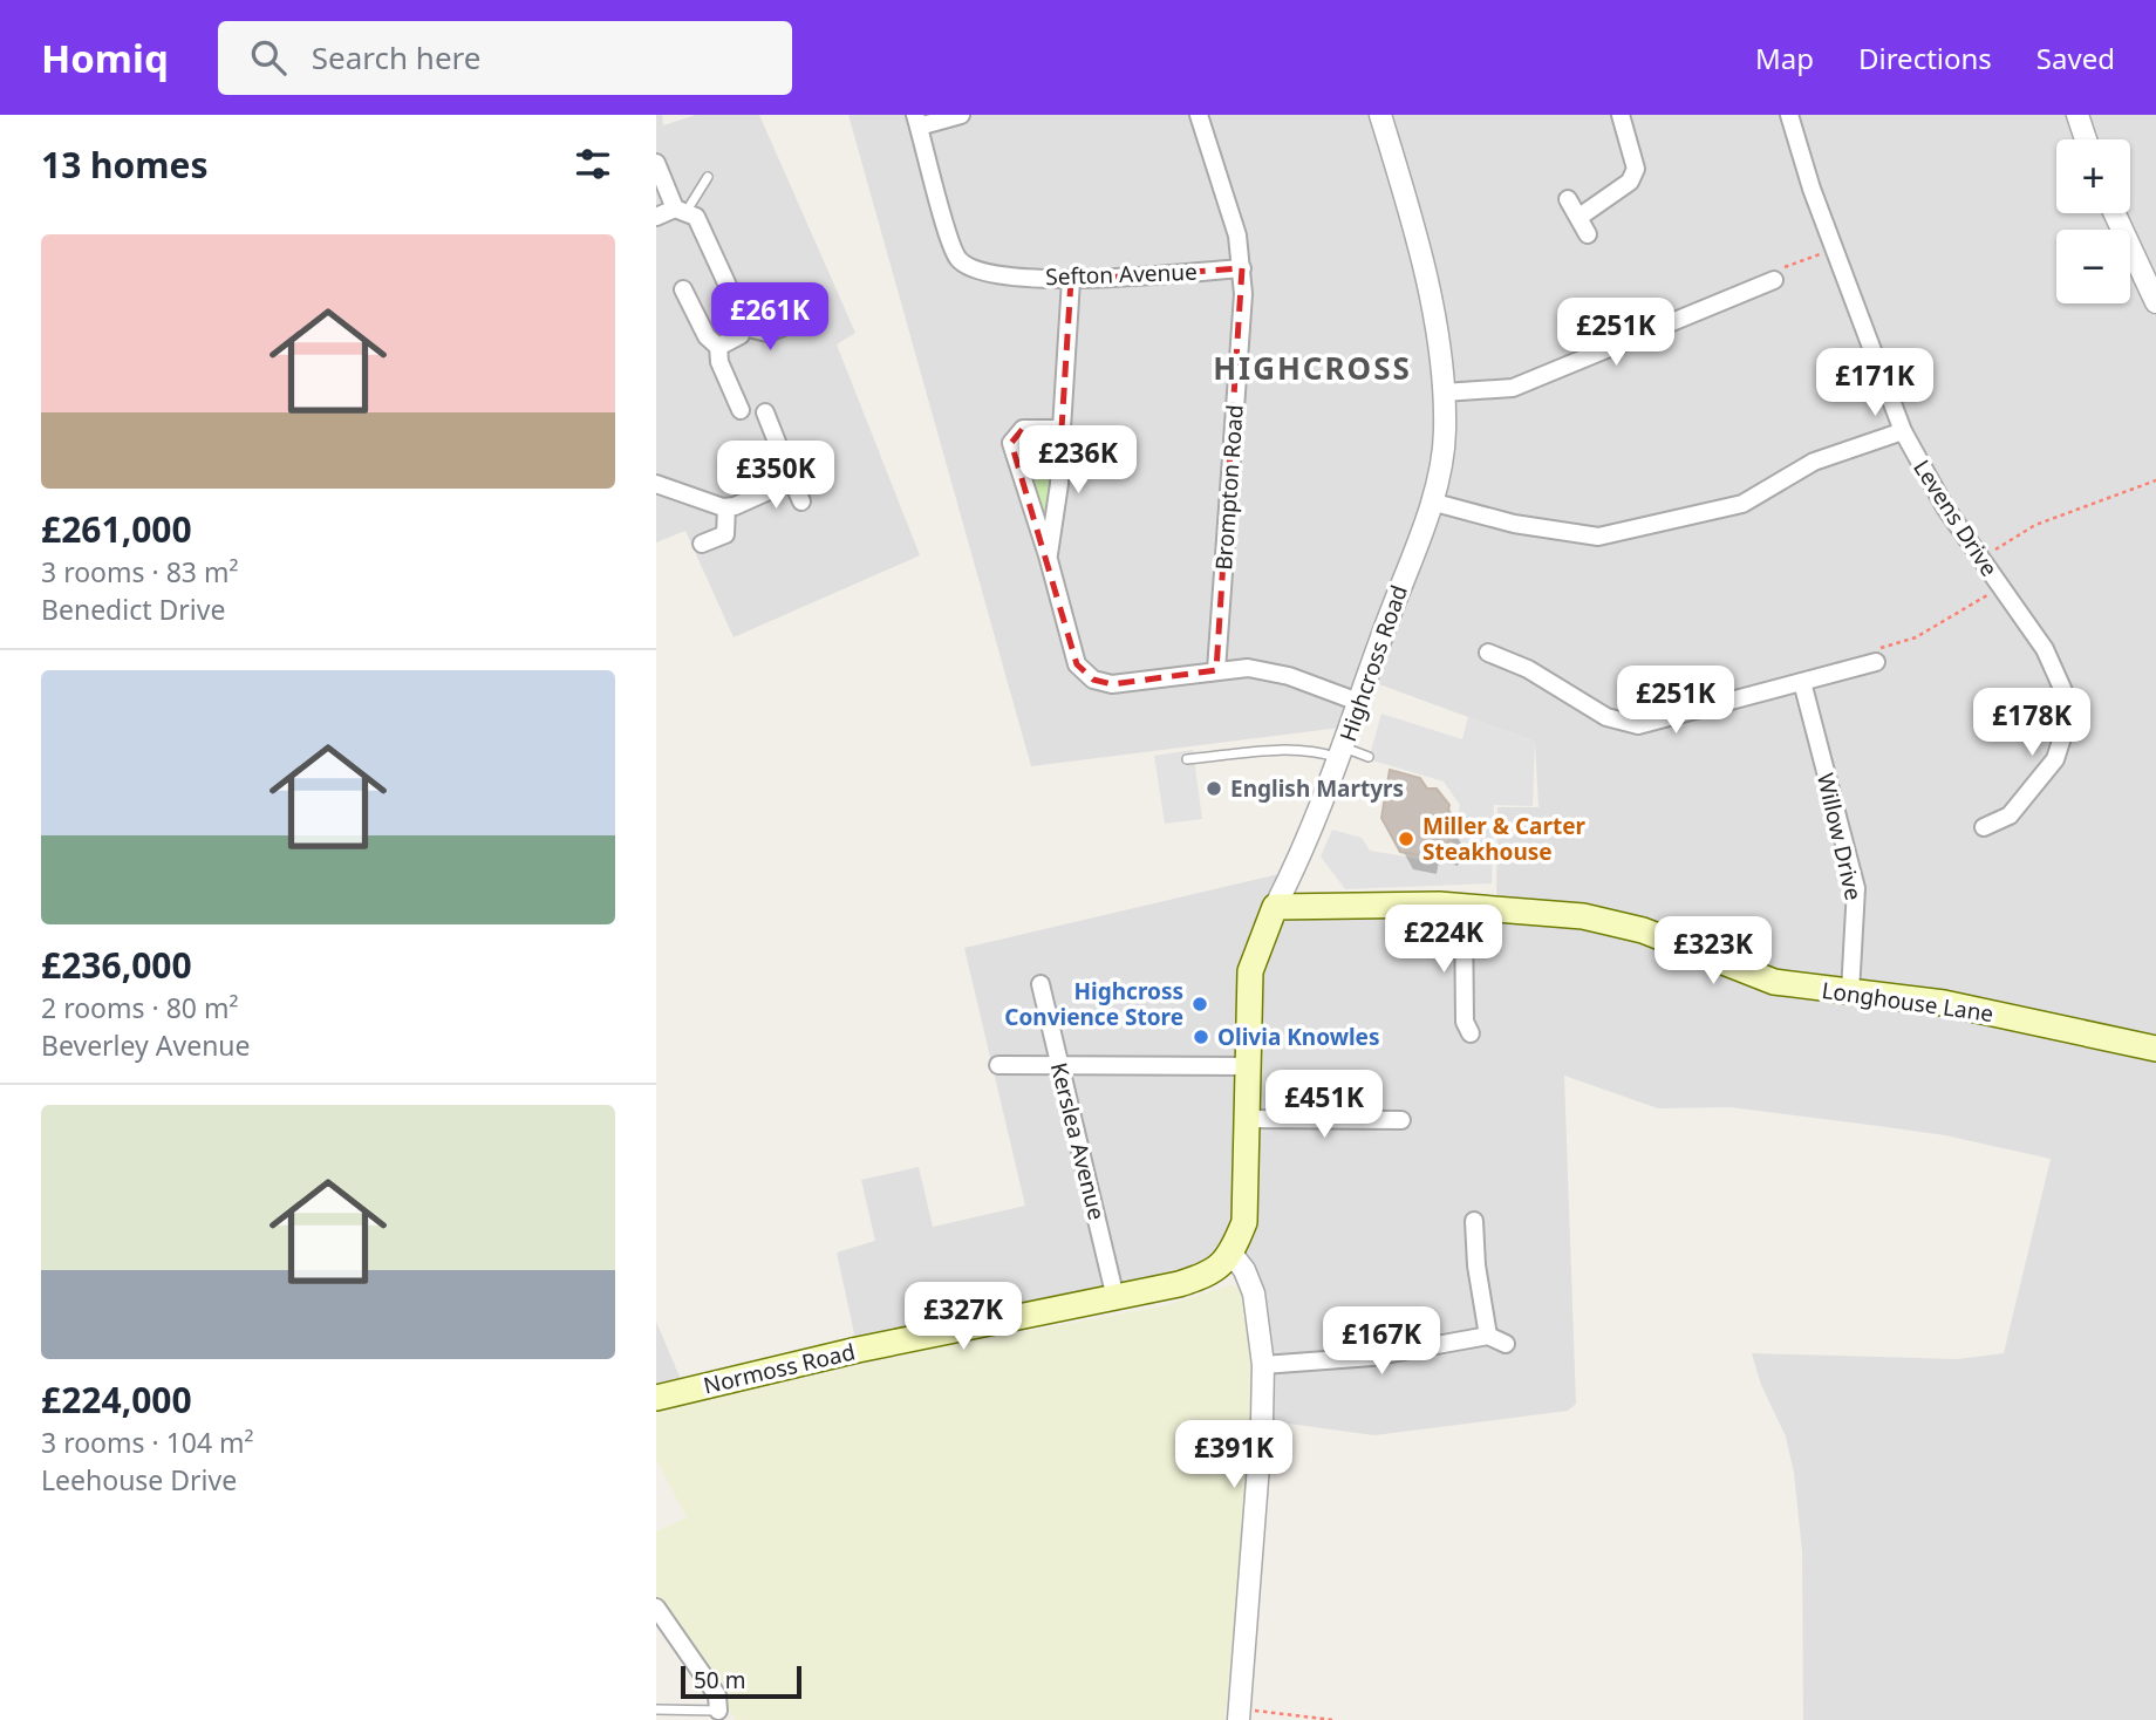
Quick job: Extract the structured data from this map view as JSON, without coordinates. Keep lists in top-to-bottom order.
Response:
{
  "streets": {
    "main road": ["Highcross Road", "Longhouse Lane", "Normoss Road"],
    "street": [
      "Sefton Avenue",
      "Brompton Road",
      "Levens Drive",
      "Willow Drive",
      "Kerslea Avenue"
    ]
  },
  "crossings": [
    ["Sefton Avenue", "Brompton Road"],
    ["Highcross Road", "Longhouse Lane"],
    ["Highcross Road", "Normoss Road"],
    ["Willow Drive", "Longhouse Lane"],
    ["Kerslea Avenue", "Normoss Road"]
  ],
  "districts": ["HIGHCROSS"],
  "places": [
    "English Martyrs",
    "Miller & Carter Steakhouse",
    "Highcross Convience Store",
    "Olivia Knowles"
  ],
  "scale_bar": "50 m",
  "page": {
    "header": "Homiq",
    "search": "Search here",
    "nav": ["Map", "Directions", "Saved"],
    "heading": "13 homes",
    "map_buttons": ["+", "−"],
    "list": [
      {
        "name": "£261,000",
        "note": "3 rooms · 83 m² · Benedict Drive"
      },
      {
        "name": "£236,000",
        "note": "2 rooms · 80 m² · Beverley Avenue"
      },
      {
        "name": "£224,000",
        "note": "3 rooms · 104 m² · Leehouse Drive"
      }
    ],
    "price": [
      "£261K",
      "£251K",
      "£171K",
      "£236K",
      "£350K",
      "£251K",
      "£178K",
      "£224K",
      "£323K",
      "£451K",
      "£327K",
      "£167K",
      "£391K"
    ],
    "scale": "50 m"
  }
}
